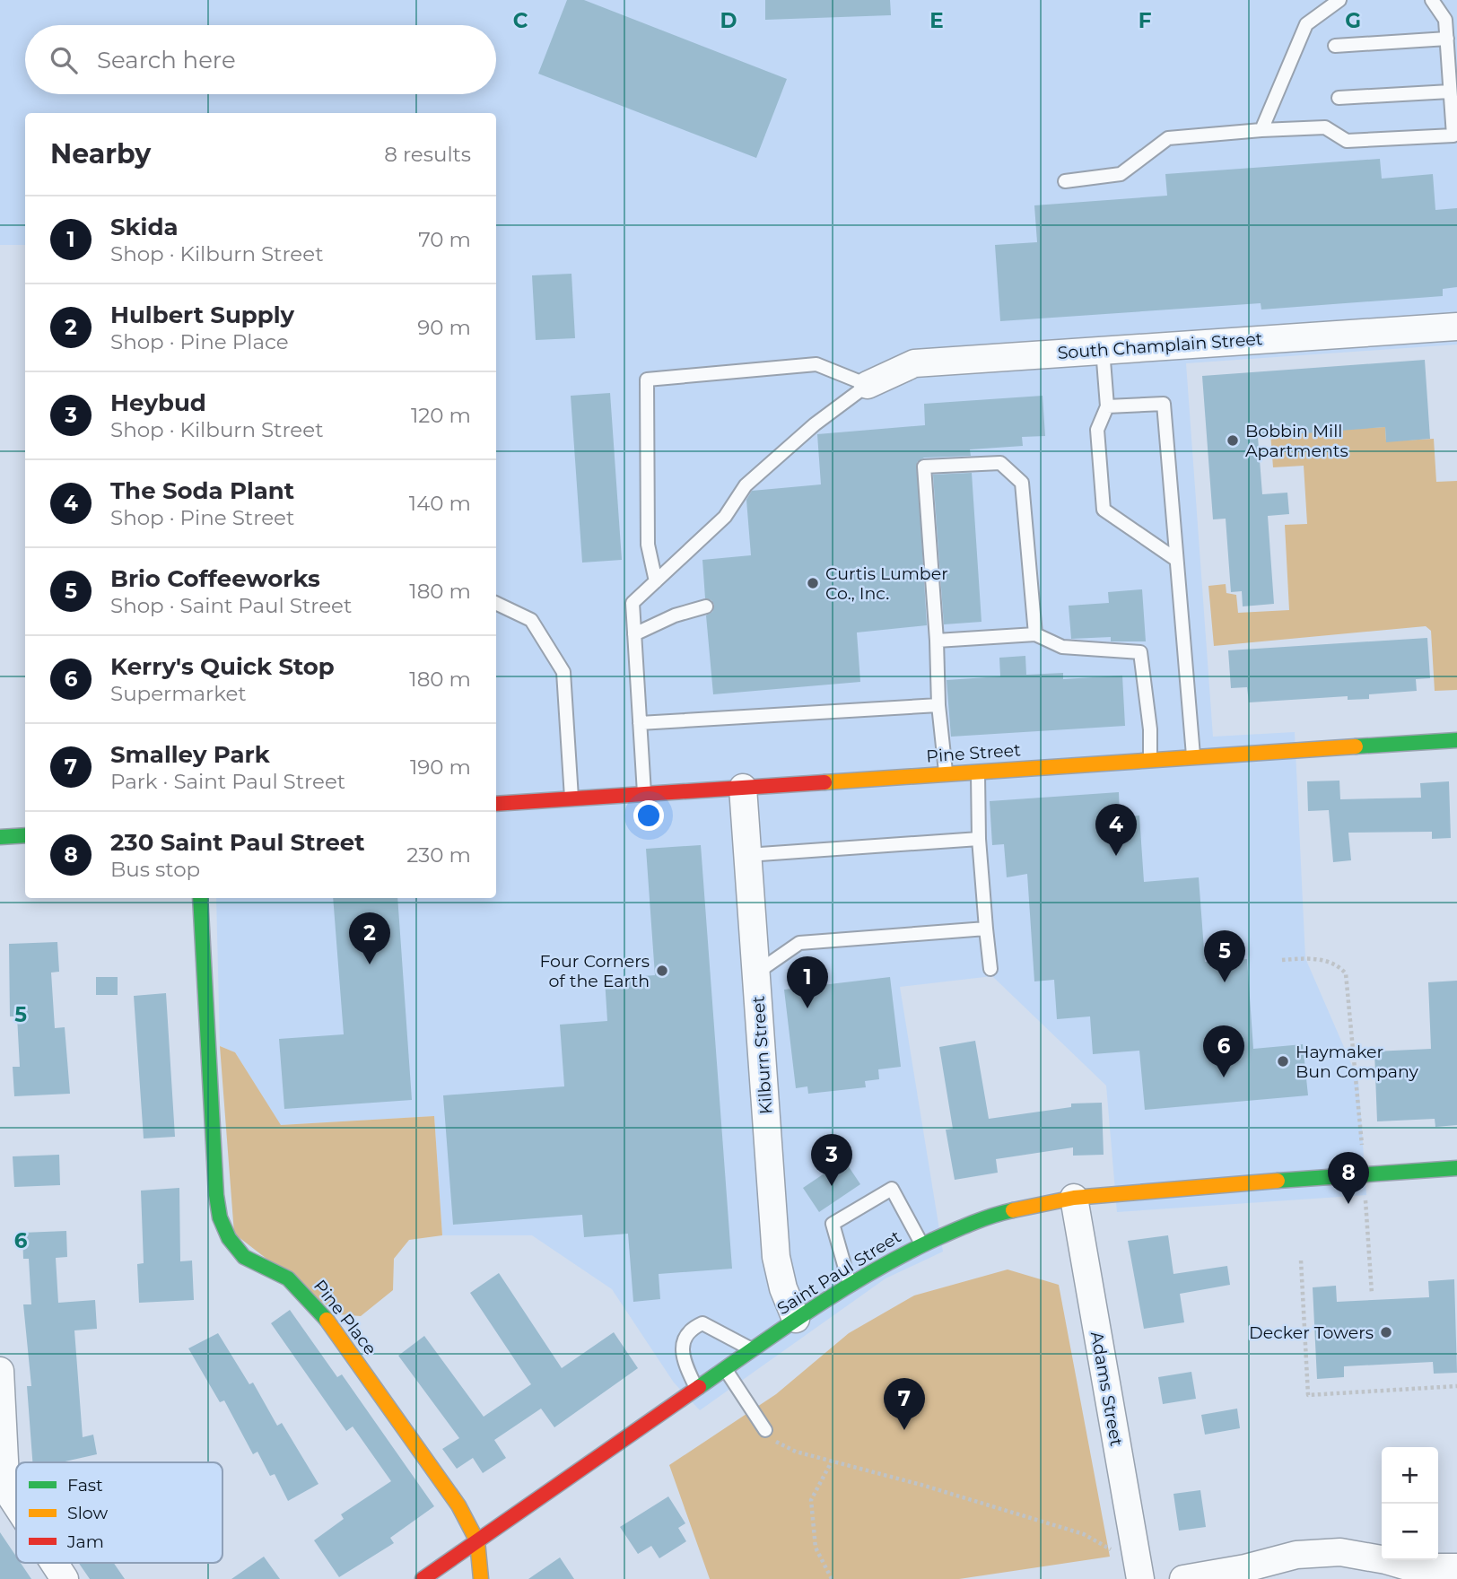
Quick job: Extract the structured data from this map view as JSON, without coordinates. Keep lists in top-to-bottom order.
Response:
{
  "streets": {
    "street": [
      "South Champlain Street",
      "Pine Street",
      "Kilburn Street",
      "Saint Paul Street",
      "Pine Place",
      "Adams Street"
    ]
  },
  "crossings": [
    ["Pine Street", "Kilburn Street"],
    ["Kilburn Street", "Saint Paul Street"],
    ["Saint Paul Street", "Pine Place"],
    ["Saint Paul Street", "Adams Street"]
  ],
  "places": [
    "Bobbin Mill Apartments",
    "Curtis Lumber Co., Inc.",
    "Four Corners of the Earth",
    "Haymaker Bun Company",
    "Decker Towers"
  ],
  "legend": ["Fast", "Slow", "Jam"],
  "page": {
    "search": "Search here",
    "heading": ["Nearby", "8 results"],
    "list": [
      {
        "mark": "1",
        "name": "Skida",
        "note": "Shop · Kilburn Street",
        "value": "70 m"
      },
      {
        "mark": "2",
        "name": "Hulbert Supply",
        "note": "Shop · Pine Place",
        "value": "90 m"
      },
      {
        "mark": "3",
        "name": "Heybud",
        "note": "Shop · Kilburn Street",
        "value": "120 m"
      },
      {
        "mark": "4",
        "name": "The Soda Plant",
        "note": "Shop · Pine Street",
        "value": "140 m"
      },
      {
        "mark": "5",
        "name": "Brio Coffeeworks",
        "note": "Shop · Saint Paul Street",
        "value": "180 m"
      },
      {
        "mark": "6",
        "name": "Kerry's Quick Stop",
        "note": "Supermarket",
        "value": "180 m"
      },
      {
        "mark": "7",
        "name": "Smalley Park",
        "note": "Park · Saint Paul Street",
        "value": "190 m"
      },
      {
        "mark": "8",
        "name": "230 Saint Paul Street",
        "note": "Bus stop",
        "value": "230 m"
      }
    ],
    "pins": [
      "4",
      "2",
      "5",
      "1",
      "6",
      "3",
      "8",
      "7"
    ],
    "map_buttons": ["+", "−"]
  },
  "grid": {
    "columns": [
      "C",
      "D",
      "E",
      "F",
      "G"
    ],
    "rows": ["5", "6"]
  }
}
